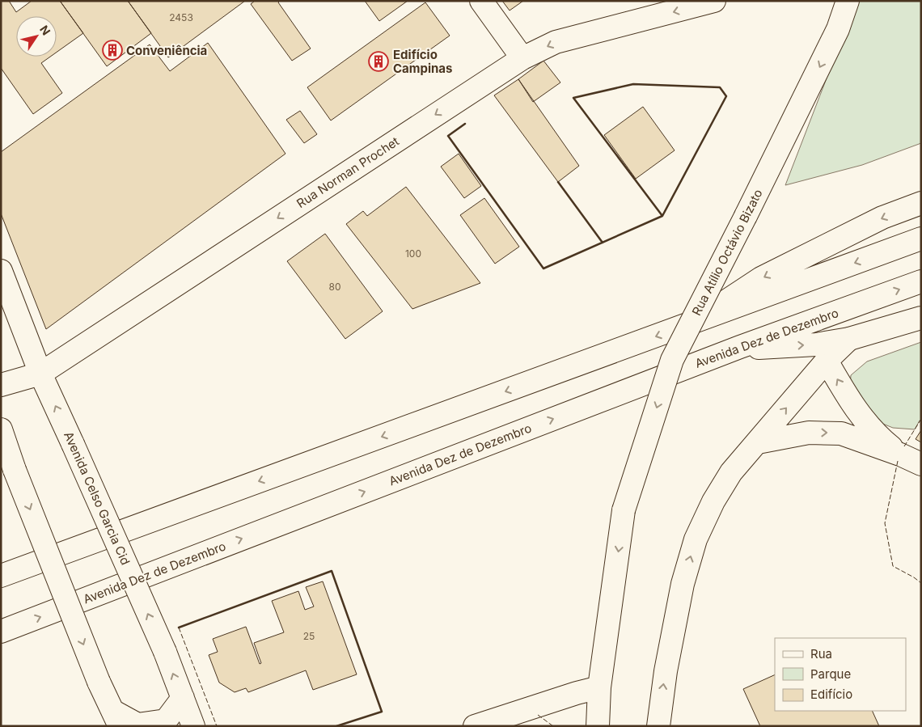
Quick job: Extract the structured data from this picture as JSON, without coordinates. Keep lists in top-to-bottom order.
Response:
{
  "streets": {
    "main road": [
      "Rua Norman Prochet",
      "Rua Atílio Octávio Bizato",
      "Avenida Dez de Dezembro",
      "Avenida Celso Garcia Cid"
    ]
  },
  "crossings": [
    ["Rua Norman Prochet", "Avenida Celso Garcia Cid"]
  ],
  "one_way": ["Rua Norman Prochet"],
  "places": {
    "building": ["Conveniência", "Edifício Campinas"]
  },
  "house_numbers": [
    "2453",
    "100",
    "80",
    "25"
  ],
  "legend": ["Rua", "Parque", "Edifício"],
  "north": "top right"
}
